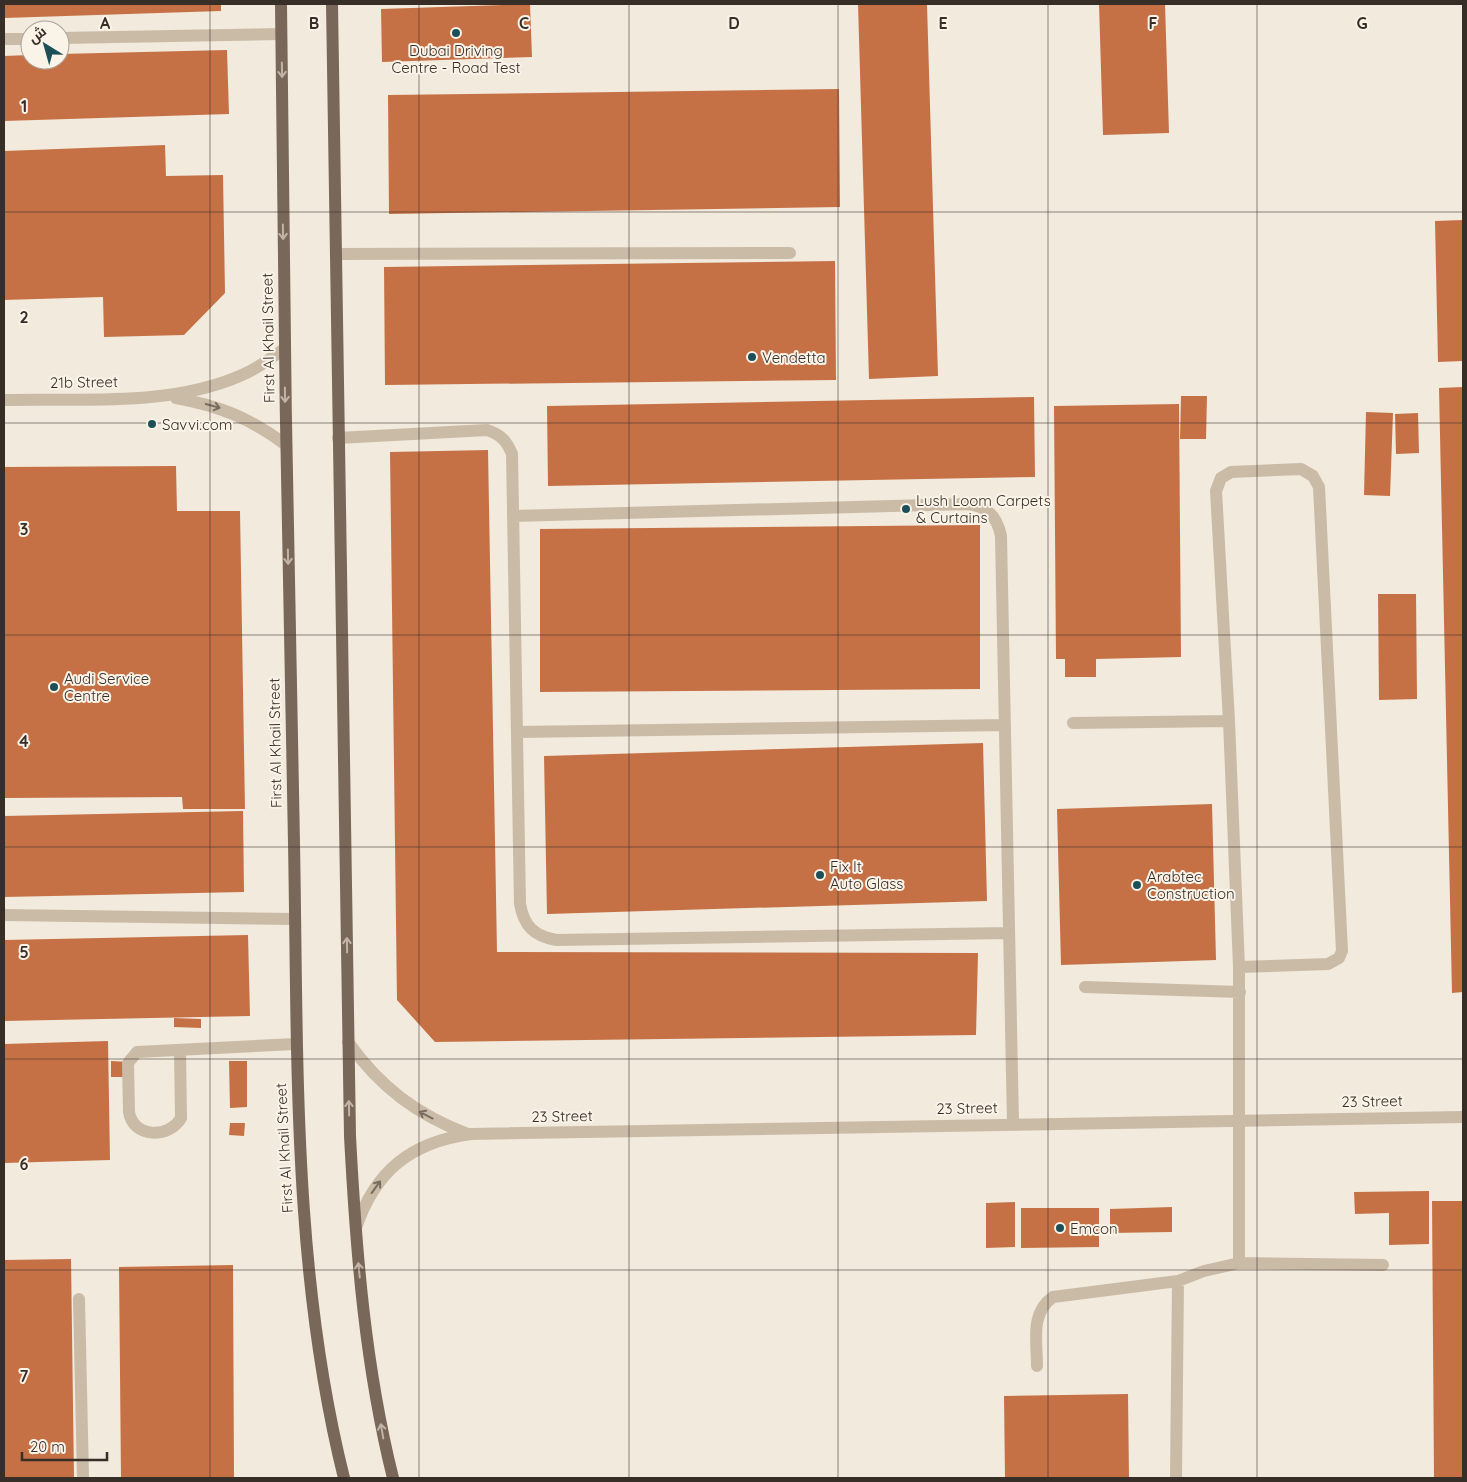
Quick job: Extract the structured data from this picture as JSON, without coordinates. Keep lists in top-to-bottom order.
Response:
{
  "streets": {
    "main road": ["First Al Khail Street"],
    "lane": ["21b Street", "23 Street"]
  },
  "crossings": [
    ["First Al Khail Street", "21b Street"]
  ],
  "places": [
    "Dubai Driving Centre - Road Test",
    "Vendetta",
    "Savvi.com",
    "Lush Loom Carpets & Curtains",
    "Audi Service Centre",
    "Fix It Auto Glass",
    "Arabtec Construction",
    "Emcon"
  ],
  "scale_bar": "20 m",
  "north": "top left",
  "grid": {
    "columns": [
      "A",
      "B",
      "C",
      "D",
      "E",
      "F",
      "G"
    ],
    "rows": [
      "1",
      "2",
      "3",
      "4",
      "5",
      "6",
      "7"
    ]
  }
}
